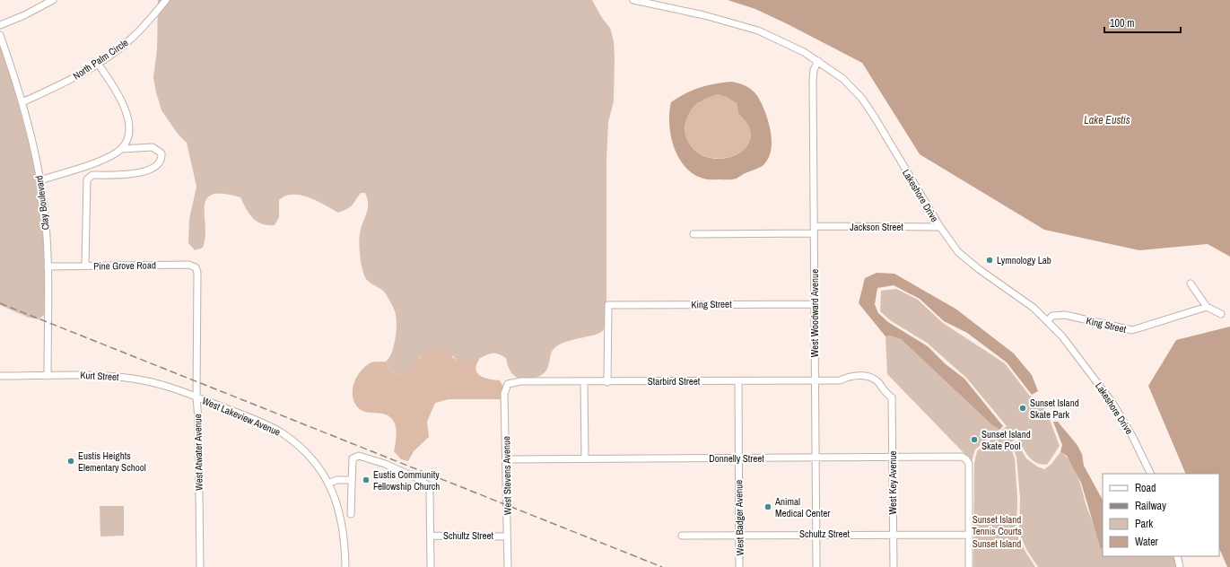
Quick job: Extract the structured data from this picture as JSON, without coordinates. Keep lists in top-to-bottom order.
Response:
{
  "streets": {
    "street": [
      "North Palm Circle",
      "Lakeshore Drive",
      "Clay Boulevard",
      "Jackson Street",
      "Pine Grove Road",
      "King Street",
      "West Woodward Avenue",
      "Kurt Street",
      "Starbird Street",
      "West Lakeview Avenue",
      "West Atwater Avenue",
      "Donnelly Street",
      "West Stevens Avenue",
      "West Key Avenue",
      "West Badger Avenue",
      "Schultz Street"
    ]
  },
  "crossings": [
    ["North Palm Circle", "Clay Boulevard"],
    ["Lakeshore Drive", "Jackson Street"],
    ["Lakeshore Drive", "King Street"],
    ["Lakeshore Drive", "West Woodward Avenue"],
    ["Clay Boulevard", "Pine Grove Road"],
    ["Clay Boulevard", "Kurt Street"],
    ["Jackson Street", "West Woodward Avenue"],
    ["Pine Grove Road", "West Atwater Avenue"],
    ["King Street", "West Woodward Avenue"],
    ["King Street", "Starbird Street"],
    ["West Woodward Avenue", "Starbird Street"],
    ["West Woodward Avenue", "Donnelly Street"],
    ["West Woodward Avenue", "Schultz Street"],
    ["Kurt Street", "West Lakeview Avenue"],
    ["Kurt Street", "West Atwater Avenue"],
    ["Starbird Street", "West Stevens Avenue"],
    ["Starbird Street", "West Key Avenue"],
    ["Starbird Street", "West Badger Avenue"],
    ["West Lakeview Avenue", "West Atwater Avenue"],
    ["Donnelly Street", "West Stevens Avenue"],
    ["Donnelly Street", "West Key Avenue"],
    ["Donnelly Street", "West Badger Avenue"],
    ["Donnelly Street", "Schultz Street"],
    ["West Stevens Avenue", "Schultz Street"],
    ["West Key Avenue", "Schultz Street"],
    ["West Badger Avenue", "Schultz Street"]
  ],
  "water": ["Lake Eustis"],
  "parks": ["Sunset Island Tennis Courts", "Sunset Island"],
  "places": [
    "Lymnology Lab",
    "Sunset Island Skate Park",
    "Sunset Island Skate Pool",
    "Eustis Heights Elementary School",
    "Eustis Community Fellowship Church",
    "Animal Medical Center"
  ],
  "legend": [
    "Road",
    "Railway",
    "Park",
    "Water"
  ],
  "scale_bar": "100 m"
}
